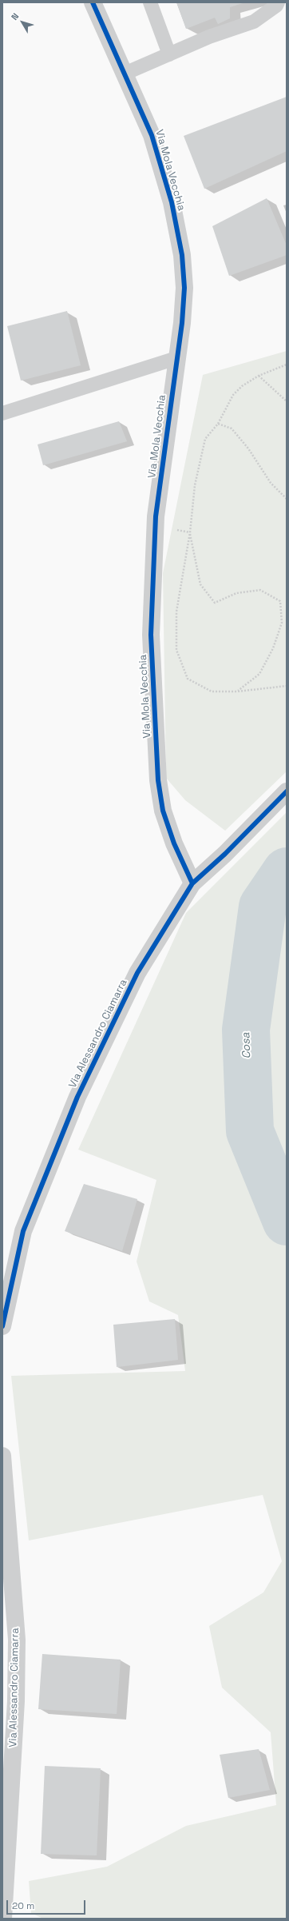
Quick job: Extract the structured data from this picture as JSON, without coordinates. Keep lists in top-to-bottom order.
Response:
{
  "streets": {
    "street": ["Via Mola Vecchia", "Via Alessandro Ciamarra"]
  },
  "crossings": [
    ["Via Mola Vecchia", "Via Alessandro Ciamarra"]
  ],
  "water": ["Cosa"],
  "scale_bar": "20 m",
  "north": "top left"
}
